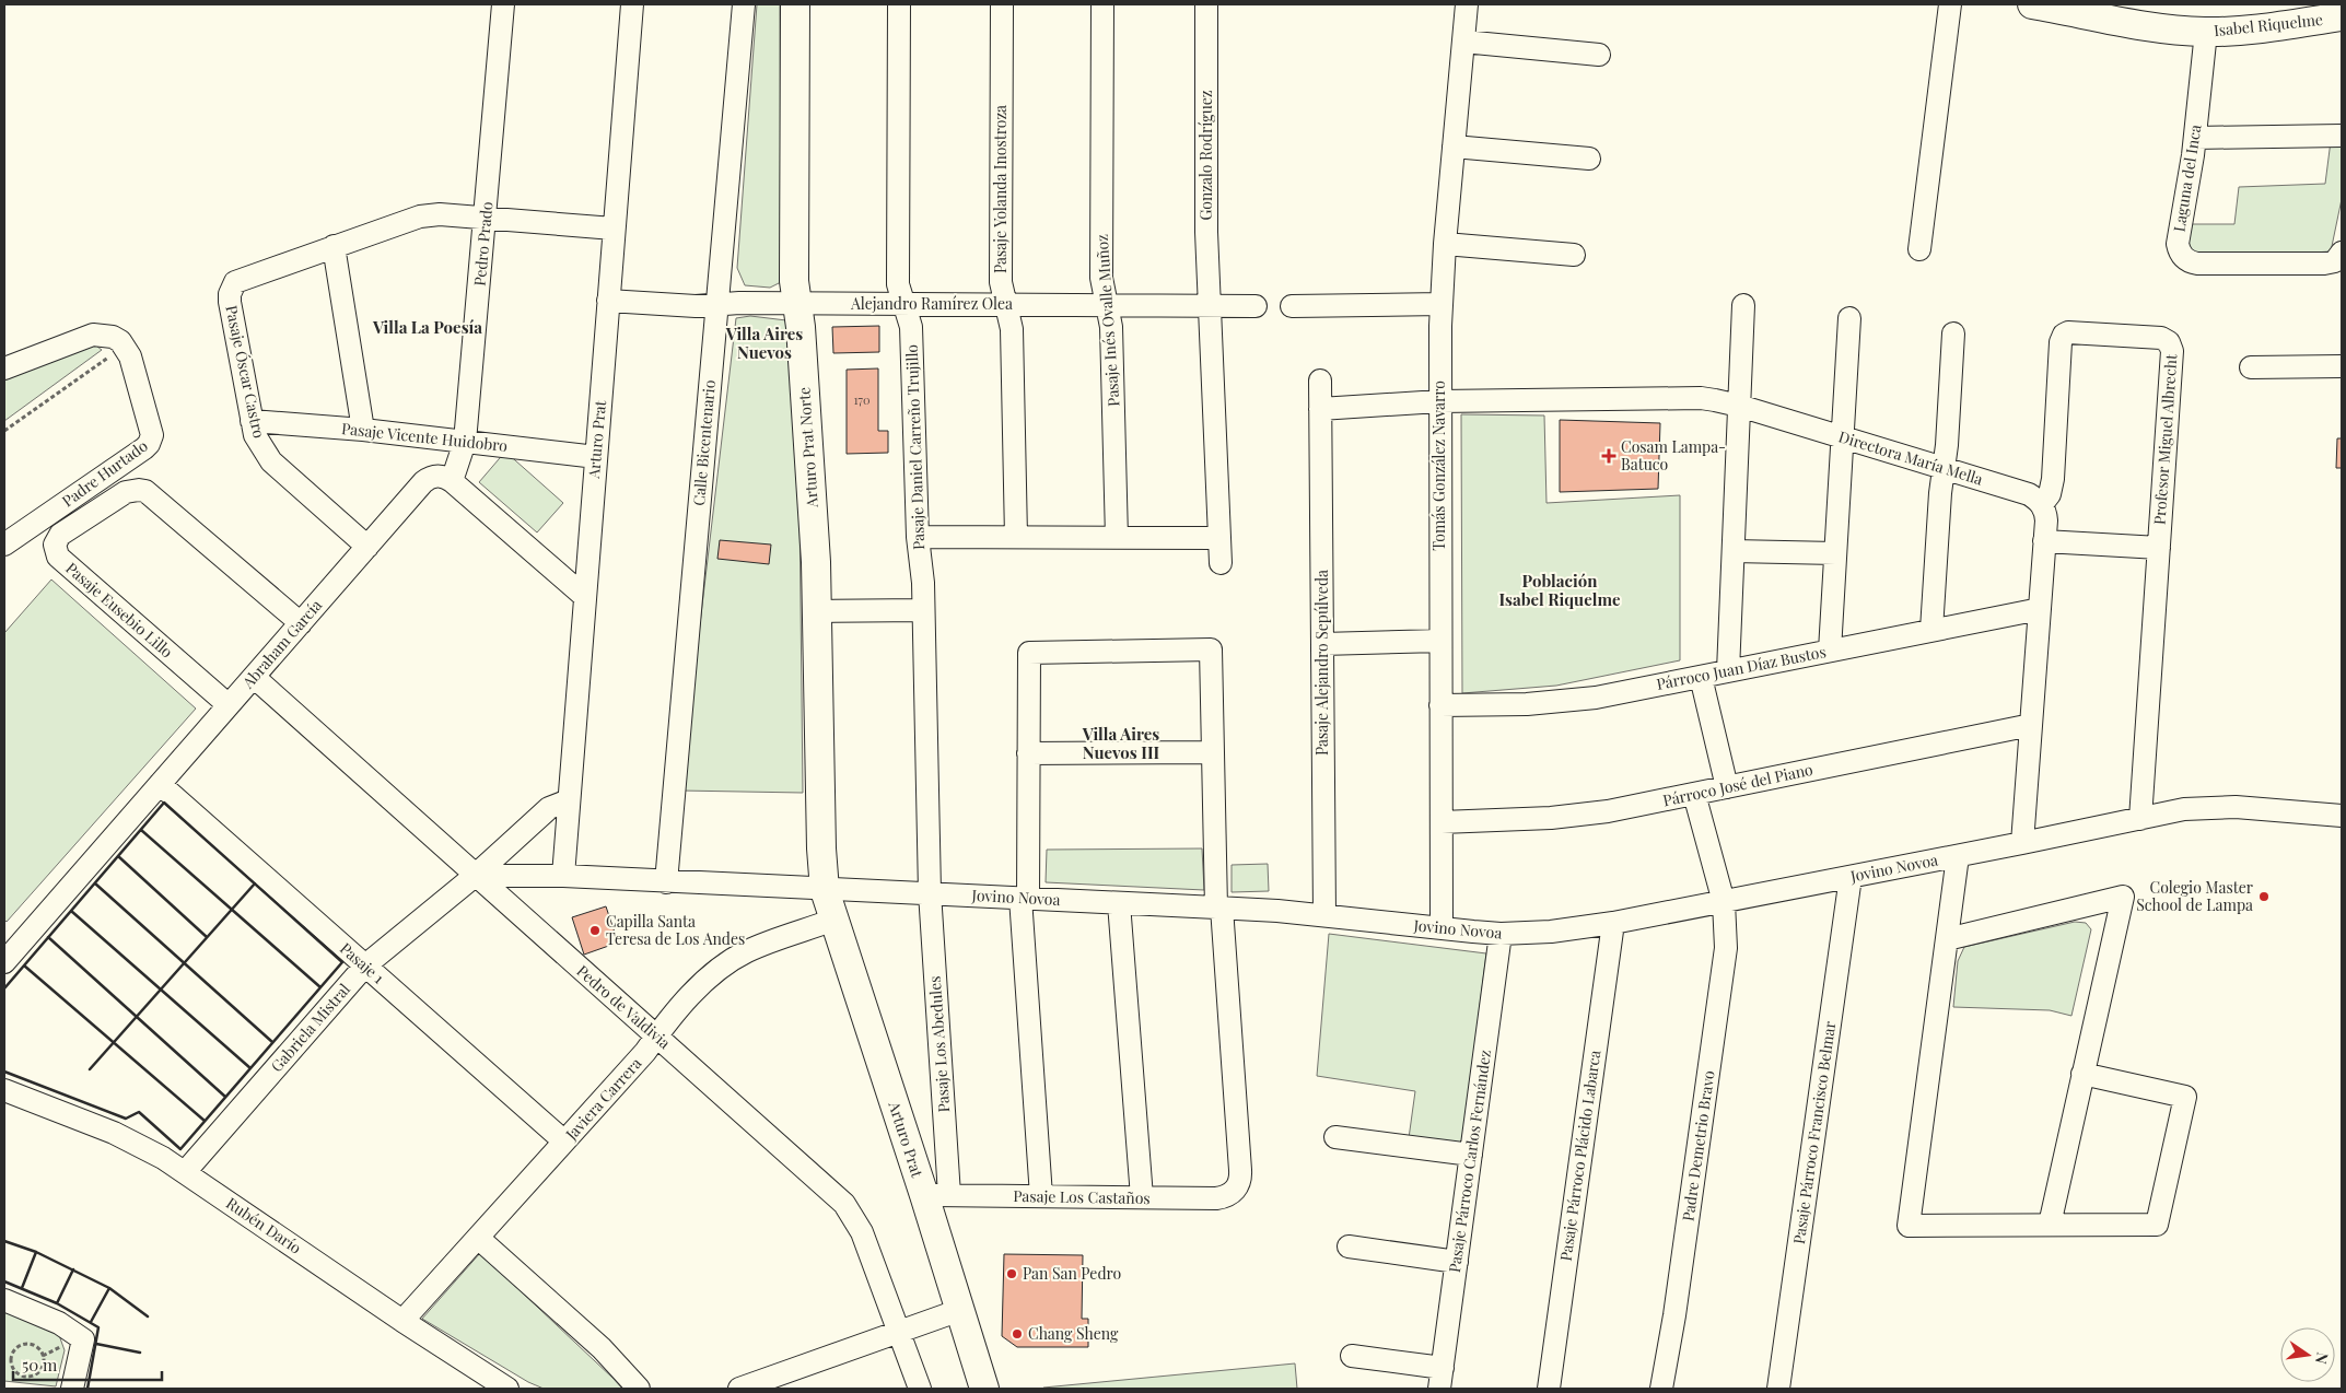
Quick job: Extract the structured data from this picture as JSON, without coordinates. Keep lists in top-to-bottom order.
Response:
{
  "streets": {
    "main road": ["Isabel Riquelme", "Arturo Prat", "Arturo Prat Norte"],
    "street": [
      "Gonzalo Rodríguez",
      "Laguna del Inca",
      "Pasaje Yolanda Inostroza",
      "Pedro Prado",
      "Alejandro Ramírez Olea",
      "Pasaje Inés Ovalle Muñoz",
      "Pasaje Óscar Castro",
      "Pasaje Vicente Huidobro",
      "Profesor Miguel Albrecht",
      "Calle Bicentenario",
      "Pasaje Daniel Carreño Trujillo",
      "Directora María Mella",
      "Tomás González Navarro",
      "Padre Hurtado",
      "Pasaje Eusebio Lillo",
      "Abraham García",
      "Pasaje Alejandro Sepúlveda",
      "Párroco Juan Díaz Bustos",
      "Párroco José del Piano",
      "Jovino Novoa",
      "Pasaje 1",
      "Pedro de Valdivia",
      "Gabriela Mistral",
      "Pasaje Los Abedules",
      "Javiera Carrera",
      "Pasaje Párroco Francisco Belmar",
      "Padre Demetrio Bravo",
      "Pasaje Párroco Plácido Labarca",
      "Pasaje Párroco Carlos Fernández",
      "Pasaje Los Castaños",
      "Rubén Darío"
    ]
  },
  "crossings": [
    ["Isabel Riquelme", "Laguna del Inca"],
    ["Gonzalo Rodríguez", "Alejandro Ramírez Olea"],
    ["Pasaje Yolanda Inostroza", "Alejandro Ramírez Olea"],
    ["Pedro Prado", "Pasaje Óscar Castro"],
    ["Pedro Prado", "Pasaje Vicente Huidobro"],
    ["Pedro Prado", "Abraham García"],
    ["Alejandro Ramírez Olea", "Pasaje Inés Ovalle Muñoz"],
    ["Alejandro Ramírez Olea", "Arturo Prat"],
    ["Alejandro Ramírez Olea", "Calle Bicentenario"],
    ["Alejandro Ramírez Olea", "Arturo Prat Norte"],
    ["Alejandro Ramírez Olea", "Pasaje Daniel Carreño Trujillo"],
    ["Pasaje Óscar Castro", "Pasaje Vicente Huidobro"],
    ["Pasaje Óscar Castro", "Arturo Prat"],
    ["Pasaje Óscar Castro", "Abraham García"],
    ["Pasaje Vicente Huidobro", "Arturo Prat"],
    ["Arturo Prat", "Arturo Prat Norte"],
    ["Arturo Prat", "Jovino Novoa"],
    ["Arturo Prat", "Gabriela Mistral"],
    ["Arturo Prat", "Pasaje Los Abedules"],
    ["Arturo Prat", "Javiera Carrera"],
    ["Arturo Prat", "Pasaje Los Castaños"],
    ["Profesor Miguel Albrecht", "Directora María Mella"],
    ["Profesor Miguel Albrecht", "Jovino Novoa"],
    ["Calle Bicentenario", "Jovino Novoa"],
    ["Arturo Prat Norte", "Jovino Novoa"],
    ["Pasaje Daniel Carreño Trujillo", "Jovino Novoa"],
    ["Pasaje Daniel Carreño Trujillo", "Pasaje Los Abedules"],
    ["Directora María Mella", "Tomás González Navarro"],
    ["Tomás González Navarro", "Párroco Juan Díaz Bustos"],
    ["Tomás González Navarro", "Párroco José del Piano"],
    ["Tomás González Navarro", "Jovino Novoa"],
    ["Pasaje Eusebio Lillo", "Abraham García"],
    ["Abraham García", "Pasaje 1"],
    ["Abraham García", "Pedro de Valdivia"],
    ["Pasaje Alejandro Sepúlveda", "Jovino Novoa"],
    ["Párroco José del Piano", "Padre Demetrio Bravo"],
    ["Jovino Novoa", "Pasaje Los Abedules"],
    ["Jovino Novoa", "Pasaje Párroco Francisco Belmar"],
    ["Jovino Novoa", "Padre Demetrio Bravo"],
    ["Jovino Novoa", "Pasaje Párroco Plácido Labarca"],
    ["Jovino Novoa", "Pasaje Párroco Carlos Fernández"],
    ["Jovino Novoa", "Pasaje Los Castaños"],
    ["Pasaje 1", "Gabriela Mistral"],
    ["Pasaje 1", "Javiera Carrera"],
    ["Pedro de Valdivia", "Gabriela Mistral"],
    ["Pedro de Valdivia", "Javiera Carrera"],
    ["Gabriela Mistral", "Rubén Darío"],
    ["Pasaje Los Abedules", "Pasaje Los Castaños"],
    ["Javiera Carrera", "Rubén Darío"]
  ],
  "districts": [
    "Villa La Poesía",
    "Villa Aires Nuevos",
    "Población Isabel Riquelme",
    "Villa Aires Nuevos III"
  ],
  "places": {
    "health": ["Cosam Lampa- Batuco"],
    "other": [
      "Colegio Master School de Lampa",
      "Capilla Santa Teresa de Los Andes",
      "Pan San Pedro",
      "Chang Sheng"
    ]
  },
  "house_numbers": ["170"],
  "scale_bar": "50 m",
  "north": "right"
}
